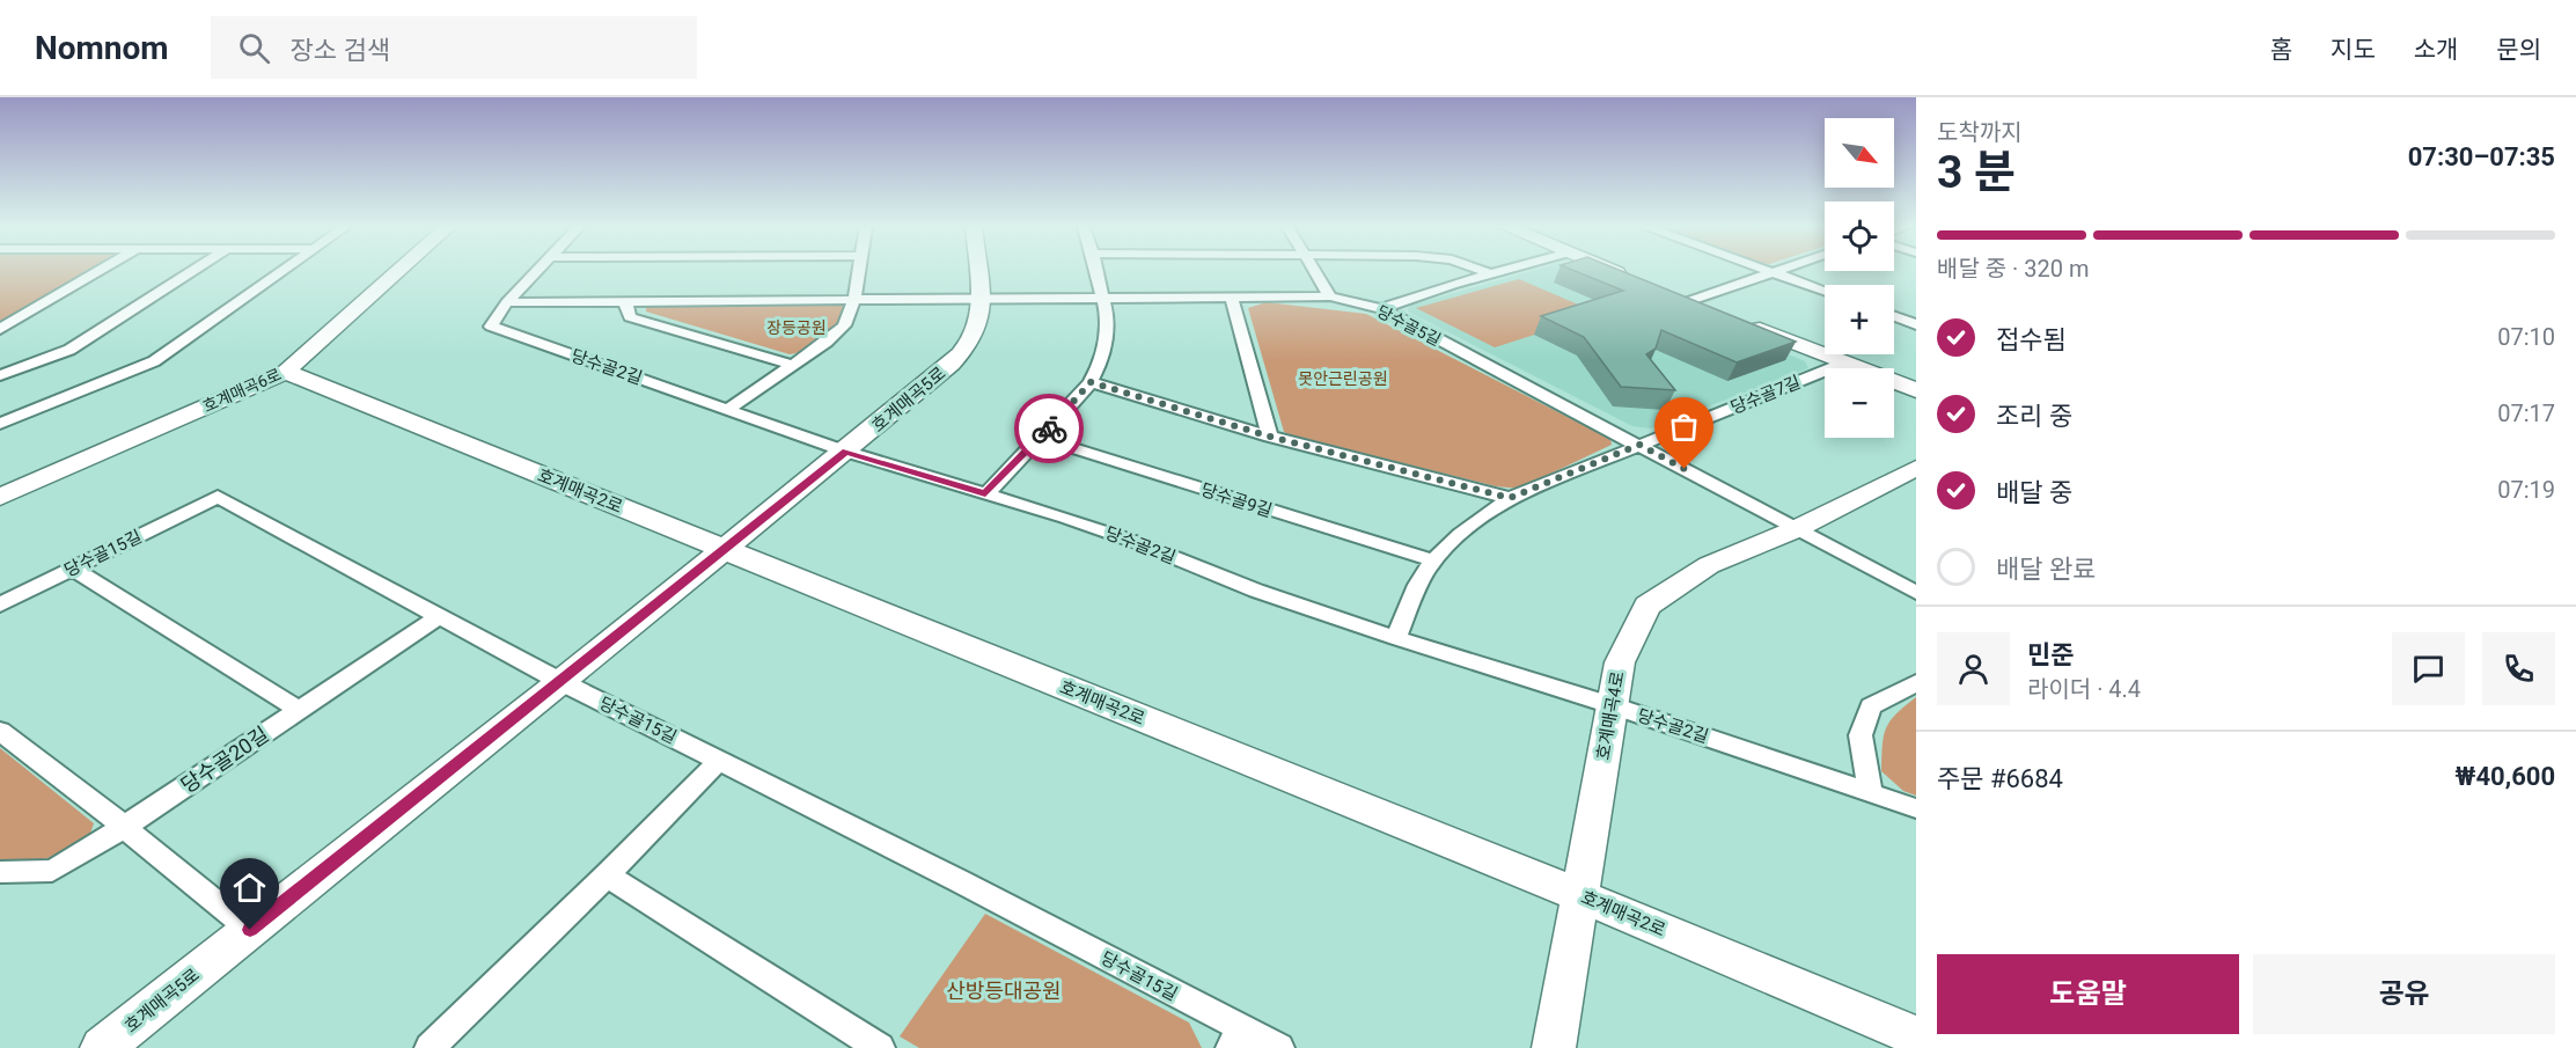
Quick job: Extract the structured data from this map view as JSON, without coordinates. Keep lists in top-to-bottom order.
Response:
{
  "streets": {
    "street": [
      "당수골5길",
      "당수골2길",
      "호계매곡6로",
      "당수골7길",
      "호계매곡5로",
      "호계매곡2로",
      "당수골9길",
      "당수골15길",
      "호계매곡4로",
      "당수골20길"
    ]
  },
  "crossings": [
    ["당수골5길", "당수골2길"],
    ["당수골5길", "당수골7길"],
    ["당수골5길", "호계매곡5로"],
    ["당수골5길", "호계매곡4로"],
    ["당수골2길", "당수골7길"],
    ["당수골2길", "호계매곡5로"],
    ["당수골2길", "호계매곡4로"],
    ["호계매곡6로", "호계매곡2로"],
    ["당수골7길", "당수골9길"],
    ["호계매곡5로", "호계매곡2로"],
    ["호계매곡5로", "당수골15길"],
    ["호계매곡2로", "호계매곡4로"],
    ["당수골15길", "당수골20길"]
  ],
  "parks": ["장등공원", "못안근린공원", "산방등대공원"],
  "north": "bottom right",
  "page": {
    "header": "Nomnom",
    "search": "장소 검색",
    "nav": [
      "홈",
      "지도",
      "소개",
      "문의"
    ],
    "heading": ["3 분", "도착까지", "07:30–07:35"],
    "panel": [
      "민준",
      "라이더 · 4.4",
      "주문 #6684",
      "₩40,600"
    ],
    "map_buttons": ["+", "−"],
    "bar": "배달 중 · 320 m",
    "list": [
      ["접수됨", "07:10"],
      ["조리 중", "07:17"],
      ["배달 중", "07:19"],
      "배달 완료"
    ],
    "buttons": ["도움말", "공유"]
  }
}
